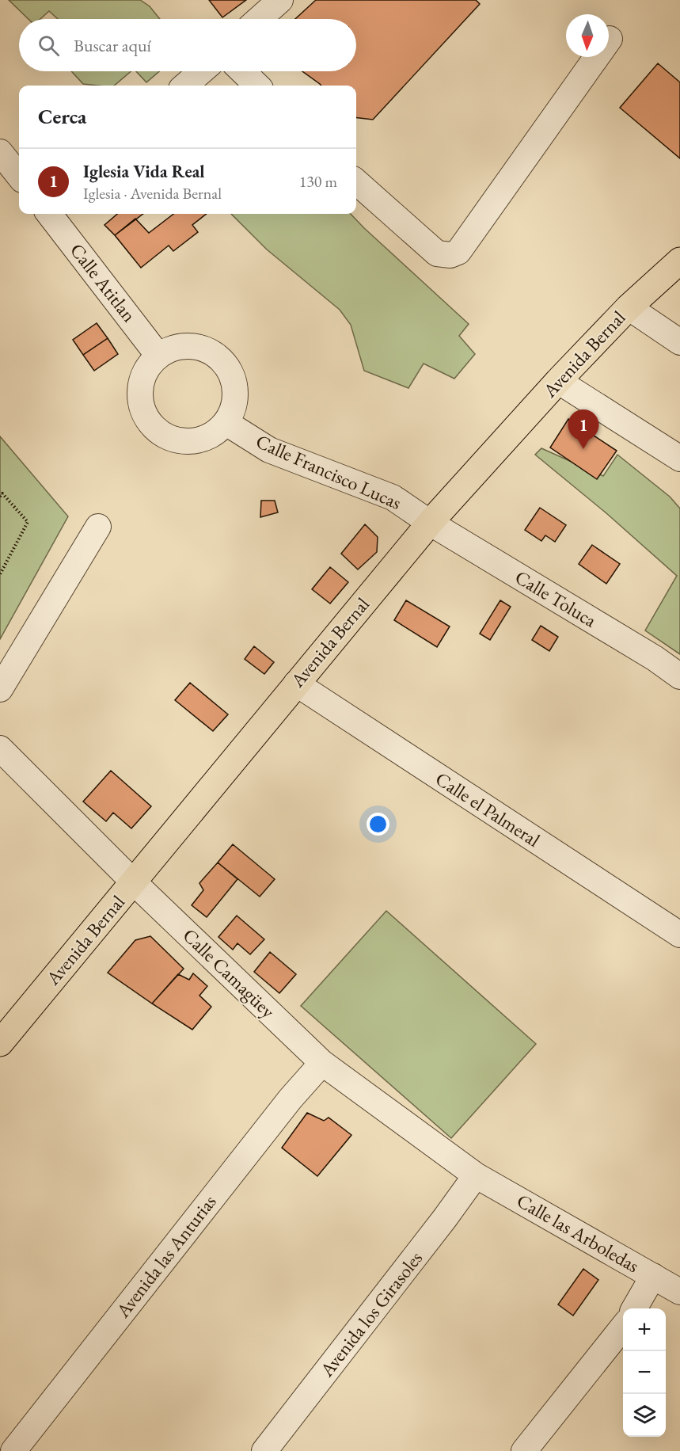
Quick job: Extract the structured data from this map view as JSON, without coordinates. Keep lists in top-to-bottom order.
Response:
{
  "streets": {
    "main road": ["Avenida Bernal"],
    "street": [
      "Calle Atitlan",
      "Calle Francisco Lucas",
      "Calle Toluca",
      "Calle el Palmeral",
      "Calle Camagüey",
      "Calle las Arboledas",
      "Avenida las Anturias",
      "Avenida los Girasoles"
    ]
  },
  "crossings": [
    ["Calle Atitlan", "Calle Francisco Lucas"],
    ["Avenida Bernal", "Calle Francisco Lucas"],
    ["Avenida Bernal", "Calle Toluca"],
    ["Avenida Bernal", "Calle el Palmeral"],
    ["Avenida Bernal", "Calle Camagüey"],
    ["Calle Francisco Lucas", "Calle Toluca"],
    ["Calle Camagüey", "Calle las Arboledas"],
    ["Calle Camagüey", "Avenida las Anturias"],
    ["Calle Camagüey", "Avenida los Girasoles"],
    ["Calle las Arboledas", "Avenida los Girasoles"]
  ],
  "north": "bottom",
  "page": {
    "search": "Buscar aquí",
    "heading": "Cerca",
    "list": [
      {
        "mark": "1",
        "name": "Iglesia Vida Real",
        "note": "Iglesia · Avenida Bernal",
        "value": "130 m"
      }
    ],
    "pins": "1",
    "map_buttons": ["+", "−"]
  }
}
